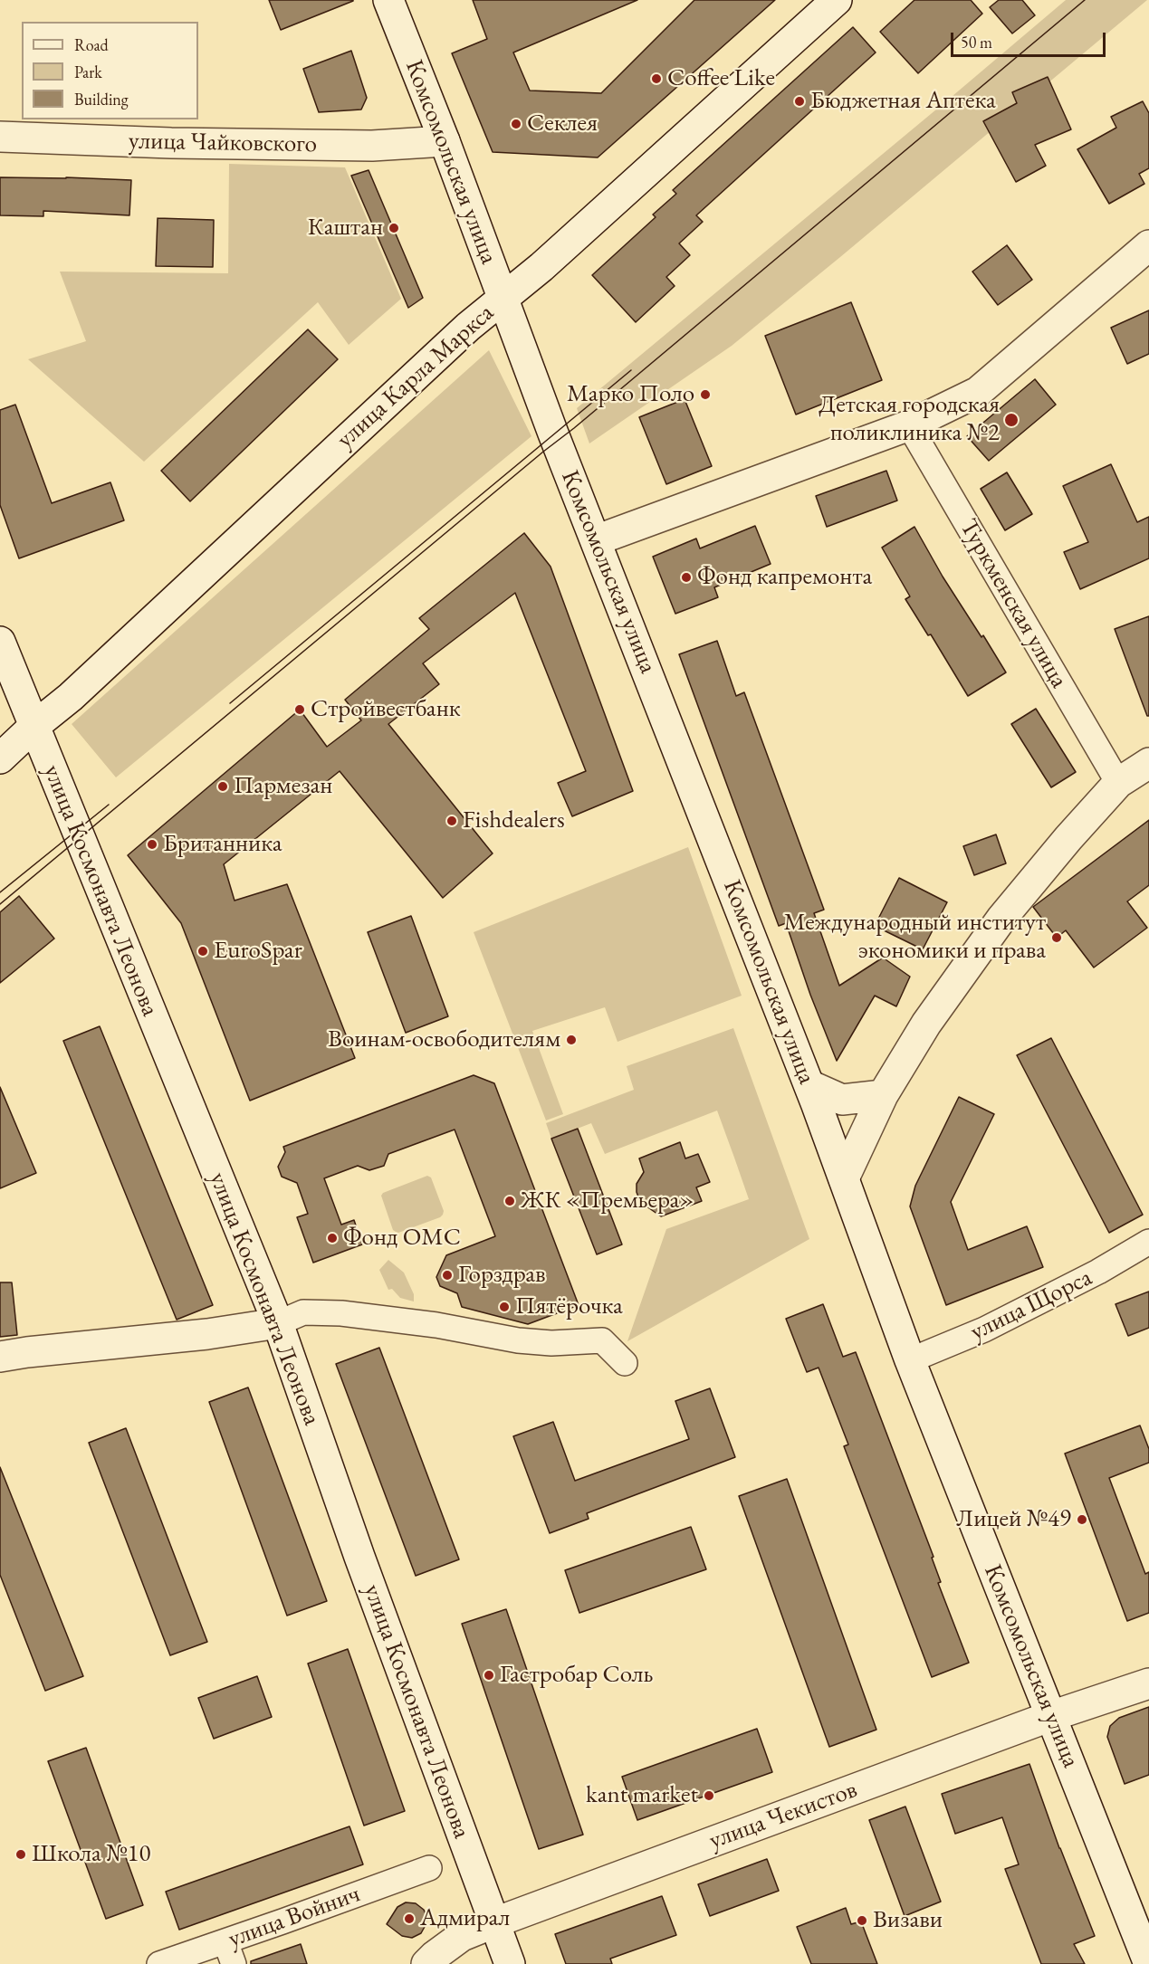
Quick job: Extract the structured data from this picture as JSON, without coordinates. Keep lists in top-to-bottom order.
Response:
{
  "streets": {
    "main road": [
      "улица Чайковского",
      "Комсомольская улица",
      "улица Карла Маркса",
      "улица Космонавта Леонова",
      "улица Чекистов"
    ],
    "street": ["Туркменская улица", "улица Щорса", "улица Войнич"]
  },
  "crossings": [
    ["улица Чайковского", "Комсомольская улица"],
    ["Комсомольская улица", "улица Карла Маркса"],
    ["Комсомольская улица", "улица Щорса"],
    ["Комсомольская улица", "улица Чекистов"],
    ["улица Карла Маркса", "улица Космонавта Леонова"],
    ["улица Космонавта Леонова", "улица Чекистов"]
  ],
  "places": [
    "Coffee Like",
    "Бюджетная Аптека",
    "Секлея",
    "Каштан",
    "Марко Поло",
    "Детская городская поликлиника №2",
    "Фонд капремонта",
    "Стройвестбанк",
    "Пармезан",
    "Fishdealers",
    "Британника",
    "Международный институт экономики и права",
    "EuroSpar",
    "Воинам-освободителям",
    "ЖК «Премьера»",
    "Фонд ОМС",
    "Горздрав",
    "Пятёрочка",
    "Лицей №49",
    "Гастробар Соль",
    "kant market",
    "Школа №10",
    "Адмирал",
    "Визави"
  ],
  "legend": ["Road", "Park", "Building"],
  "scale_bar": "50 m"
}
